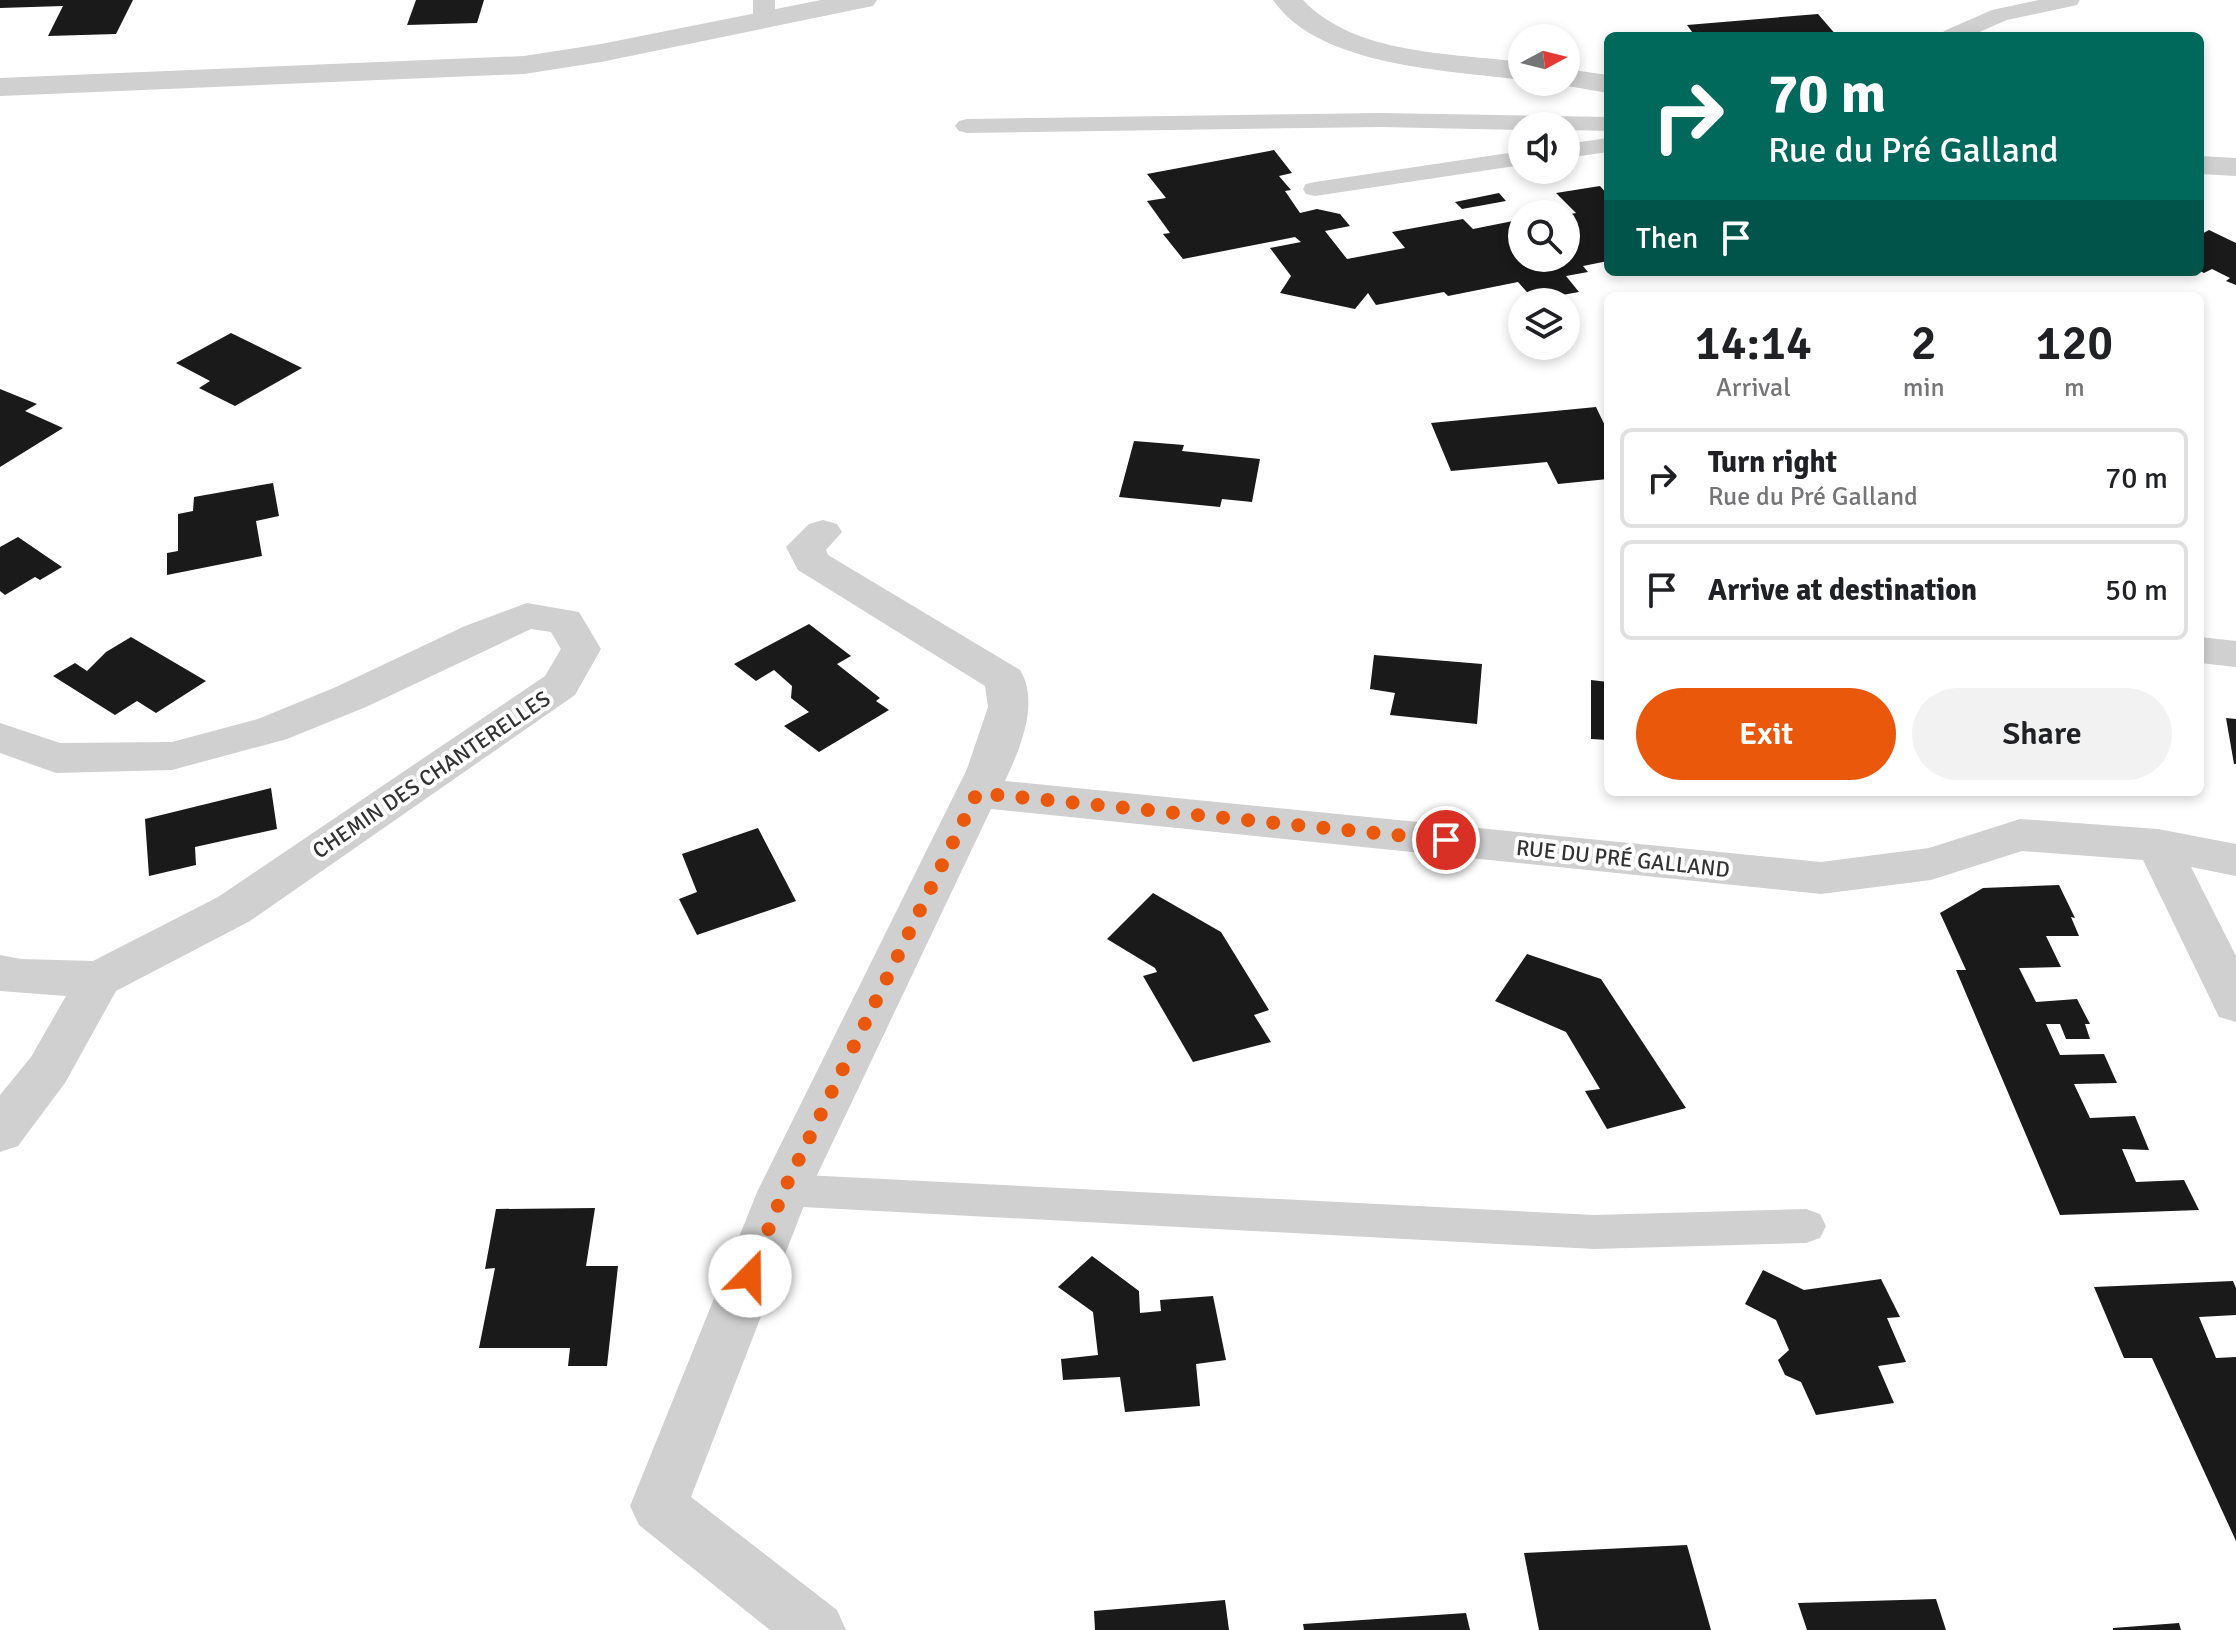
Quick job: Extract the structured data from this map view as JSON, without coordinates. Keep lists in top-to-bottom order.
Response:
{
  "streets": {
    "street": ["CHEMIN DES CHANTERELLES", "RUE DU PRÉ GALLAND"]
  },
  "north": "right",
  "page": {
    "turn": ["70 m", "Rue du Pré Galland"],
    "then": "Then",
    "eta": [
      "14:14",
      "Arrival",
      "2",
      "min",
      "120",
      "m"
    ],
    "list": [
      {
        "name": "Turn right",
        "note": "Rue du Pré Galland",
        "value": "70 m"
      },
      {
        "name": "Arrive at destination",
        "value": "50 m"
      }
    ],
    "buttons": ["Exit", "Share"]
  }
}
